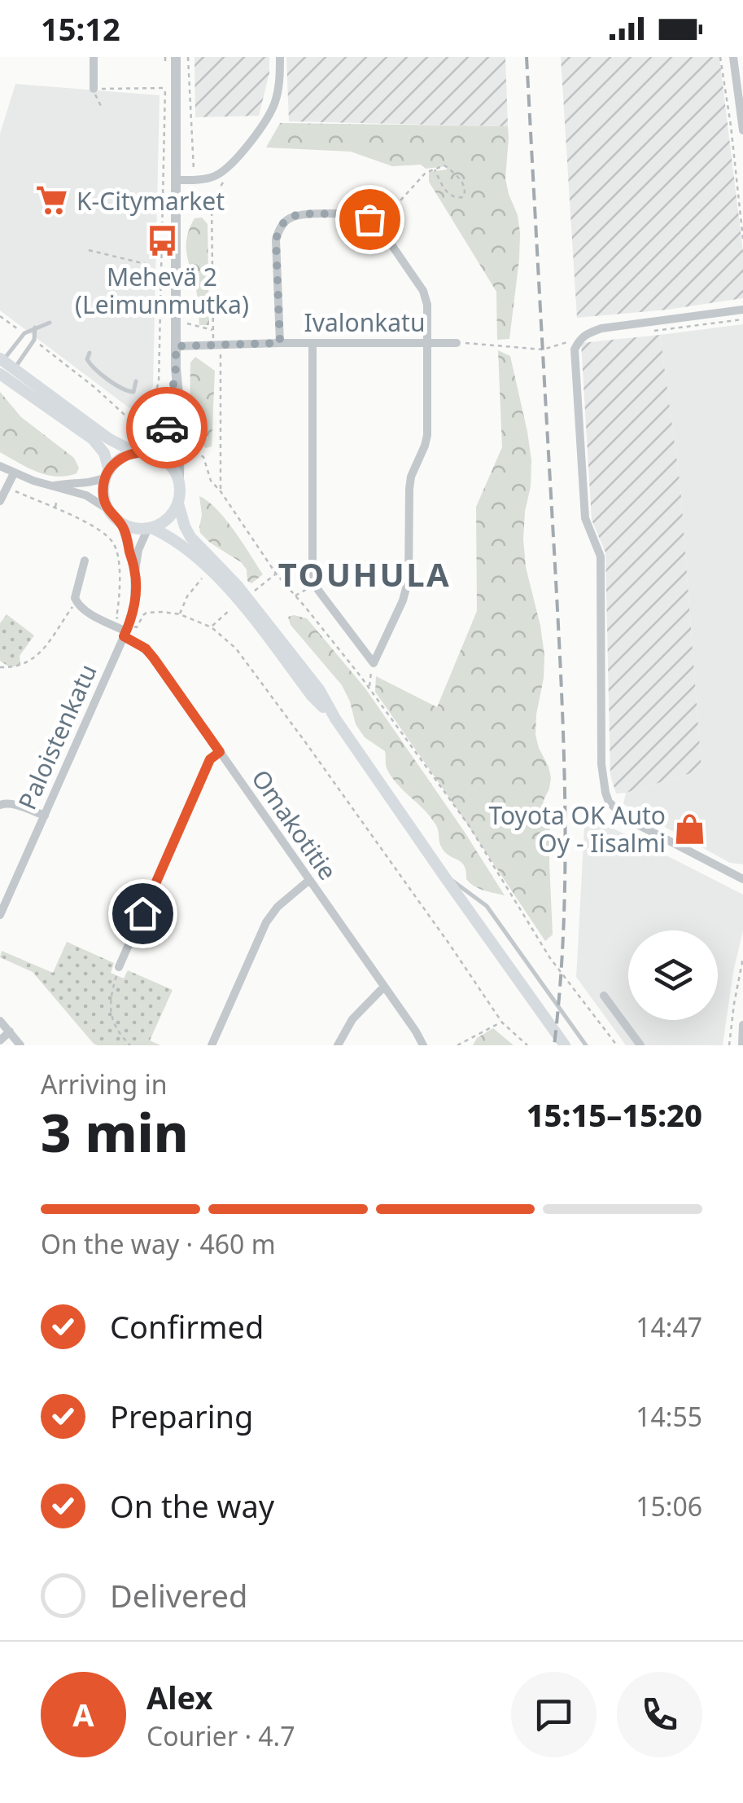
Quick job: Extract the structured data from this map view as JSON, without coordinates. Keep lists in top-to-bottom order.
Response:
{
  "streets": {
    "street": ["Ivalonkatu", "Paloistenkatu", "Omakotitie"]
  },
  "crossings": [
    ["Paloistenkatu", "Omakotitie"]
  ],
  "districts": ["TOUHULA"],
  "places": {
    "supermarket": ["K-Citymarket"],
    "bus stop": ["Mehevä 2 (Leimunmutka)"],
    "shop": ["Toyota OK Auto Oy - Iisalmi"]
  },
  "page": {
    "status": "15:12",
    "heading": ["3 min", "Arriving in", "15:15–15:20"],
    "panel": ["Alex", "Courier · 4.7"],
    "bar": "On the way · 460 m",
    "list": [
      ["Confirmed", "14:47"],
      ["Preparing", "14:55"],
      ["On the way", "15:06"],
      "Delivered"
    ],
    "round": "A"
  }
}
